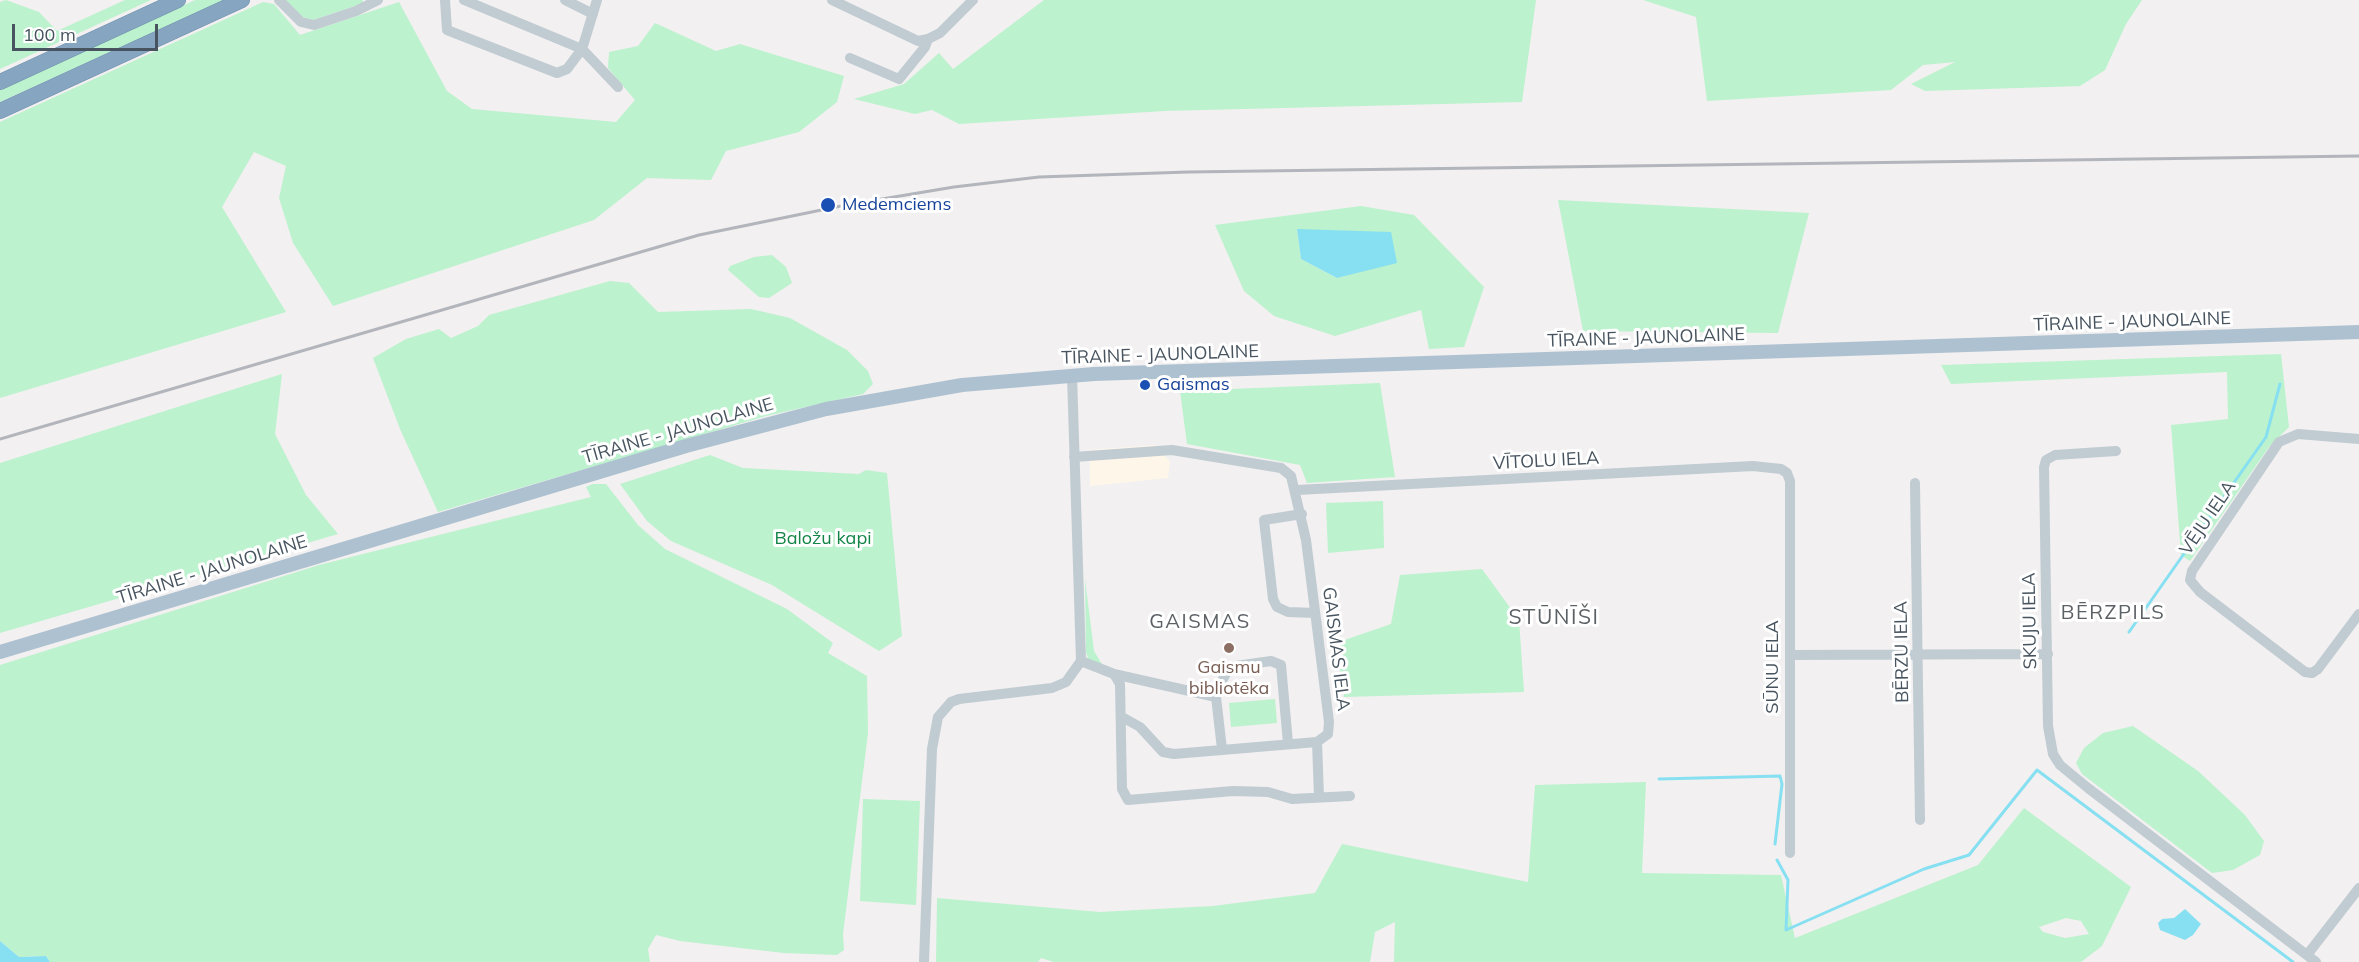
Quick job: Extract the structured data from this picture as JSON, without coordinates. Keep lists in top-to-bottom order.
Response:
{
  "streets": {
    "main road": ["TĪRAINE - JAUNOLAINE"],
    "street": [
      "VĪTOLU IELA",
      "VĒJU IELA",
      "SKUJU IELA",
      "GAISMAS IELA",
      "BĒRZU IELA",
      "SŪNU IELA"
    ]
  },
  "crossings": [
    ["VĪTOLU IELA", "GAISMAS IELA"],
    ["VĪTOLU IELA", "SŪNU IELA"]
  ],
  "districts": ["BĒRZPILS", "STŪNĪŠI", "GAISMAS"],
  "parks": ["Baložu kapi"],
  "places": ["Medemciems", "Gaismas", "Gaismu bibliotēka"],
  "scale_bar": "100 m"
}
